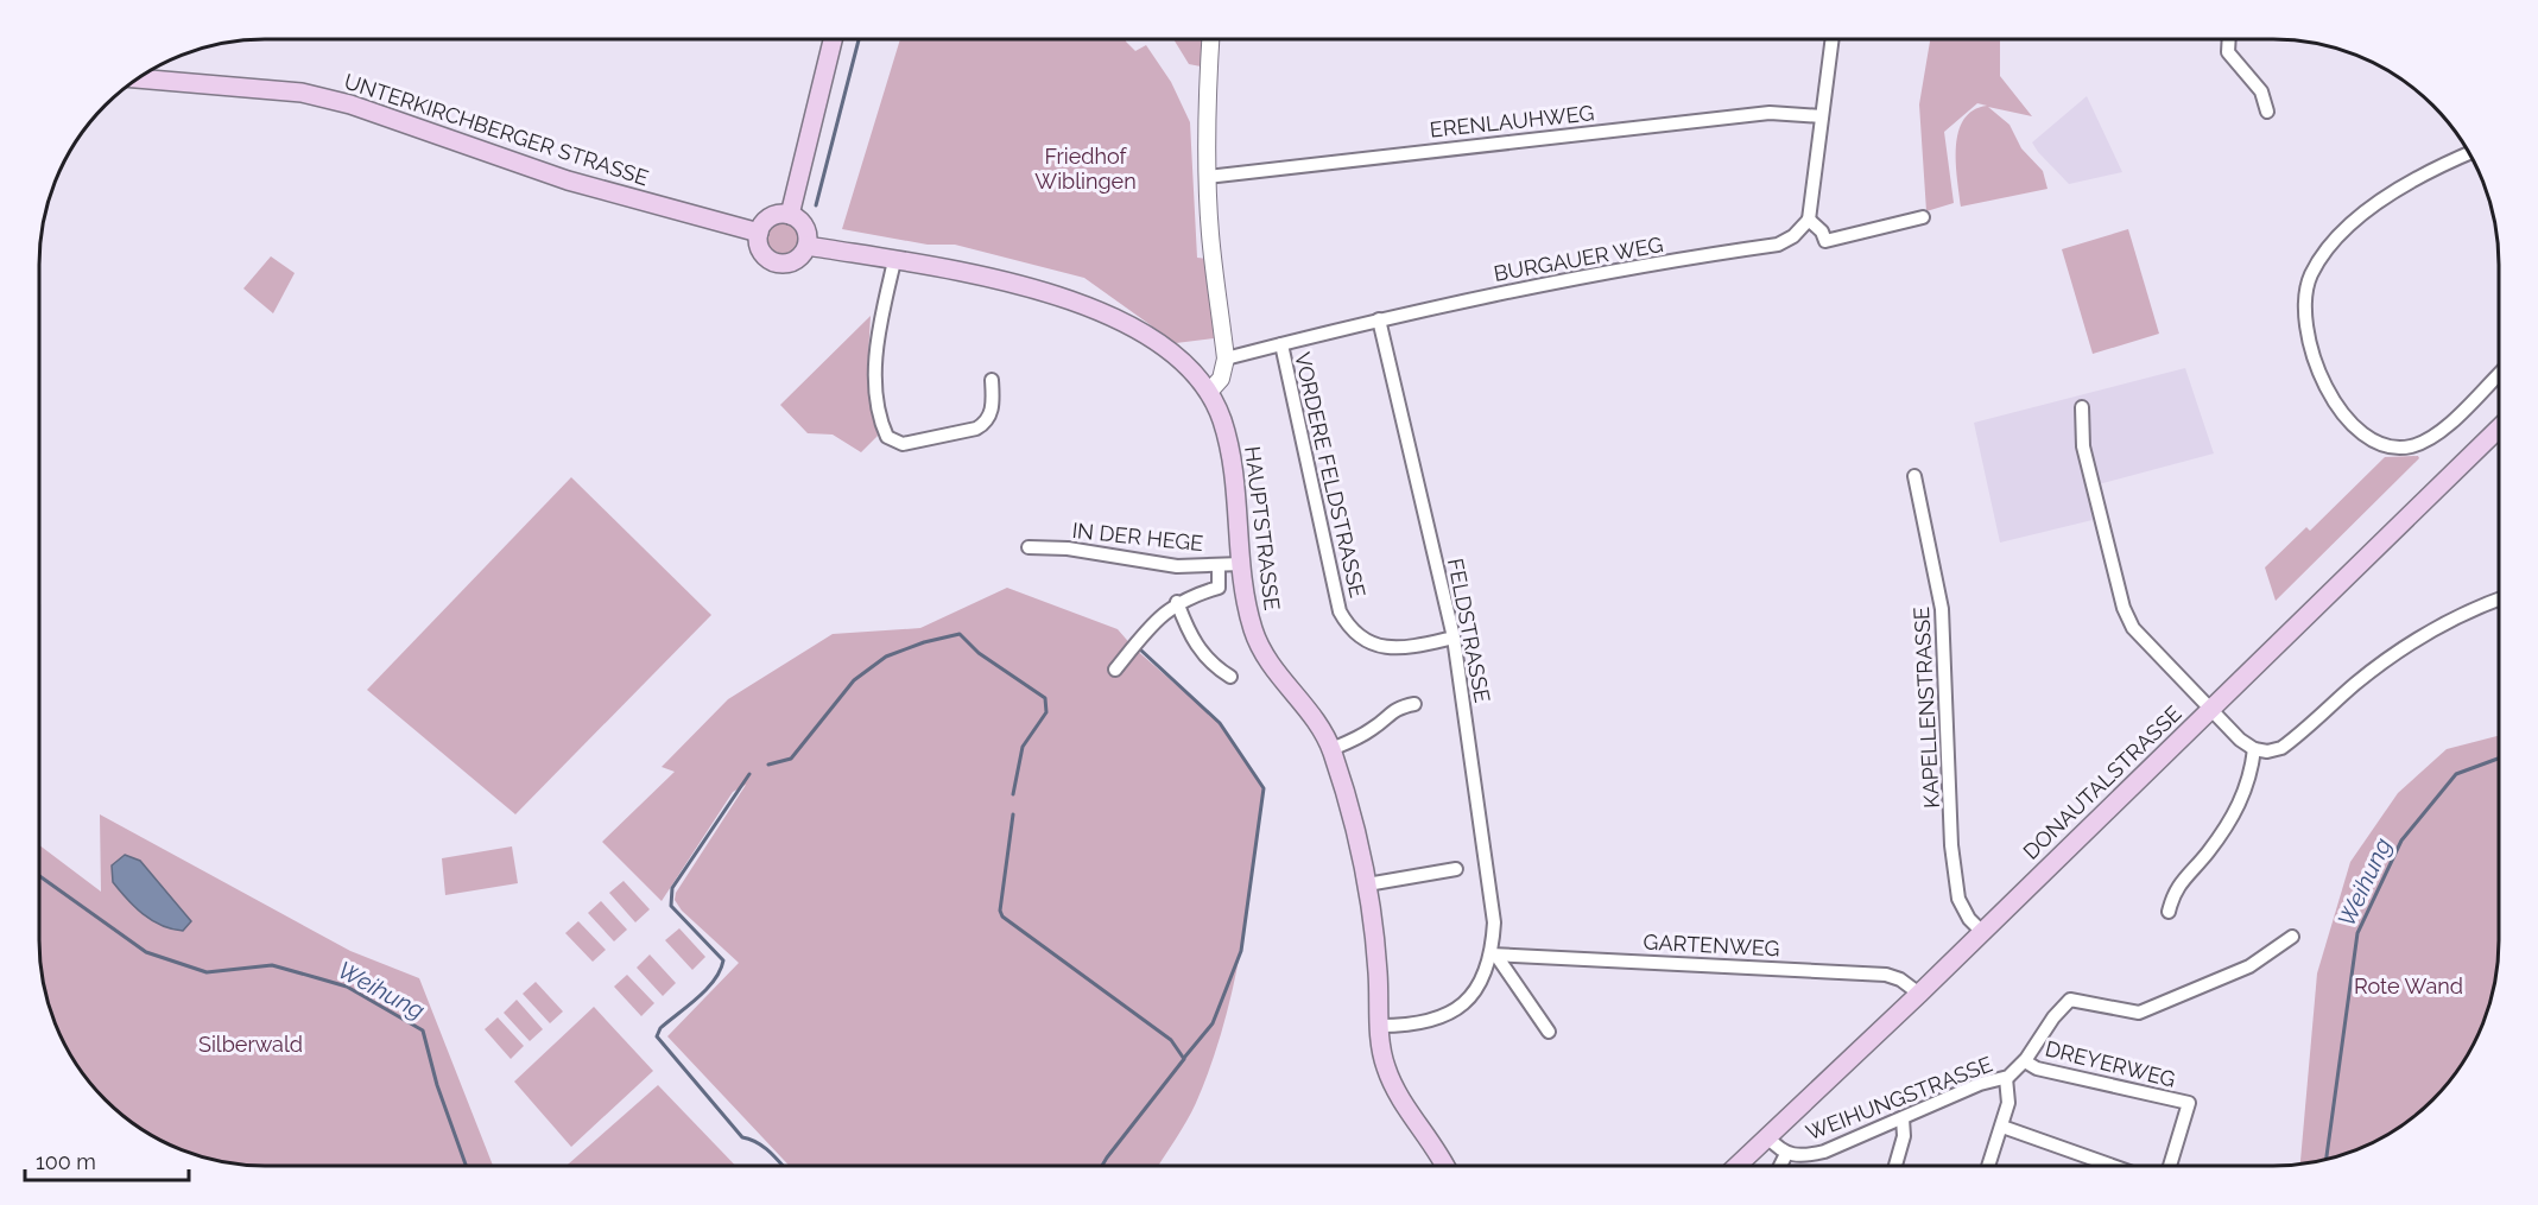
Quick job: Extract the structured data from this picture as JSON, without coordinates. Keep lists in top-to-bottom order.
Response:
{
  "streets": {
    "main road": ["UNTERKIRCHBERGER STRASSE", "HAUPTSTRASSE", "DONAUTALSTRASSE"],
    "street": [
      "ERENLAUHWEG",
      "BURGAUER WEG",
      "VORDERE FELDSTRASSE",
      "IN DER HEGE",
      "FELDSTRASSE",
      "KAPELLENSTRASSE",
      "GARTENWEG",
      "DREYERWEG",
      "WEIHUNGSTRASSE"
    ]
  },
  "crossings": [
    ["BURGAUER WEG", "VORDERE FELDSTRASSE"],
    ["BURGAUER WEG", "FELDSTRASSE"],
    ["VORDERE FELDSTRASSE", "FELDSTRASSE"],
    ["HAUPTSTRASSE", "IN DER HEGE"],
    ["HAUPTSTRASSE", "FELDSTRASSE"],
    ["FELDSTRASSE", "GARTENWEG"],
    ["KAPELLENSTRASSE", "DONAUTALSTRASSE"],
    ["DONAUTALSTRASSE", "GARTENWEG"],
    ["DONAUTALSTRASSE", "WEIHUNGSTRASSE"],
    ["DREYERWEG", "WEIHUNGSTRASSE"]
  ],
  "water": ["Weihung"],
  "parks": ["Friedhof Wiblingen", "Rote Wand", "Silberwald"],
  "scale_bar": "100 m"
}
